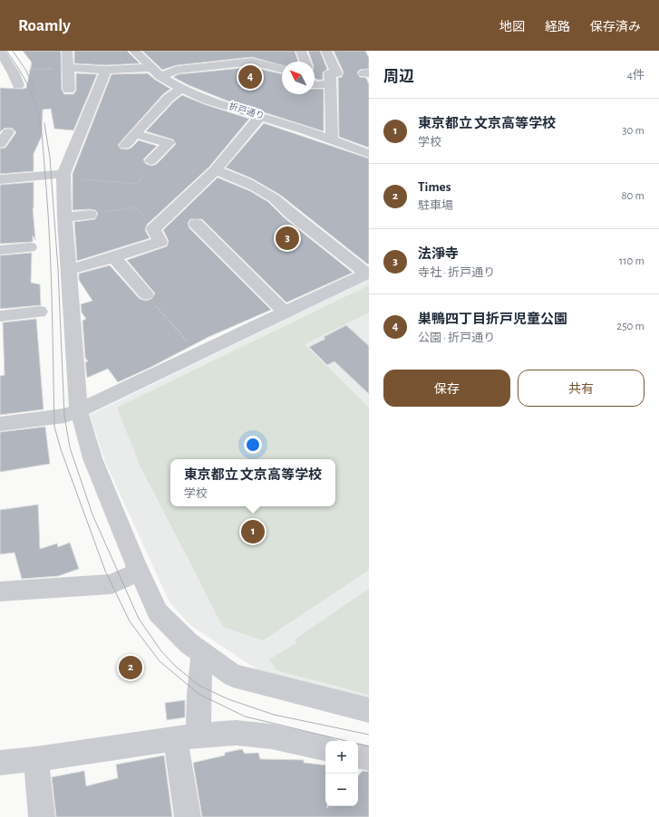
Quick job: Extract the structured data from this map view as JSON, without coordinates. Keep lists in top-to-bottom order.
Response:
{
  "streets": {
    "street": ["折戸通り"]
  },
  "north": "top left",
  "page": {
    "header": "Roamly",
    "nav": ["地図", "経路", "保存済み"],
    "heading": ["周辺", "4件"],
    "pins": [
      "4",
      "3",
      "1",
      "2"
    ],
    "list": [
      {
        "mark": "1",
        "name": "東京都立 文京高等学校",
        "note": "学校",
        "value": "30 m"
      },
      {
        "mark": "2",
        "name": "Times",
        "note": "駐車場",
        "value": "80 m"
      },
      {
        "mark": "3",
        "name": "法淨寺",
        "note": "寺社 · 折戸通り",
        "value": "110 m"
      },
      {
        "mark": "4",
        "name": "巣鴨四丁目折戸児童公園",
        "note": "公園 · 折戸通り",
        "value": "250 m"
      }
    ],
    "buttons": ["保存", "共有"],
    "popup": ["東京都立 文京高等学校", "学校"],
    "map_buttons": ["+", "−"]
  }
}
